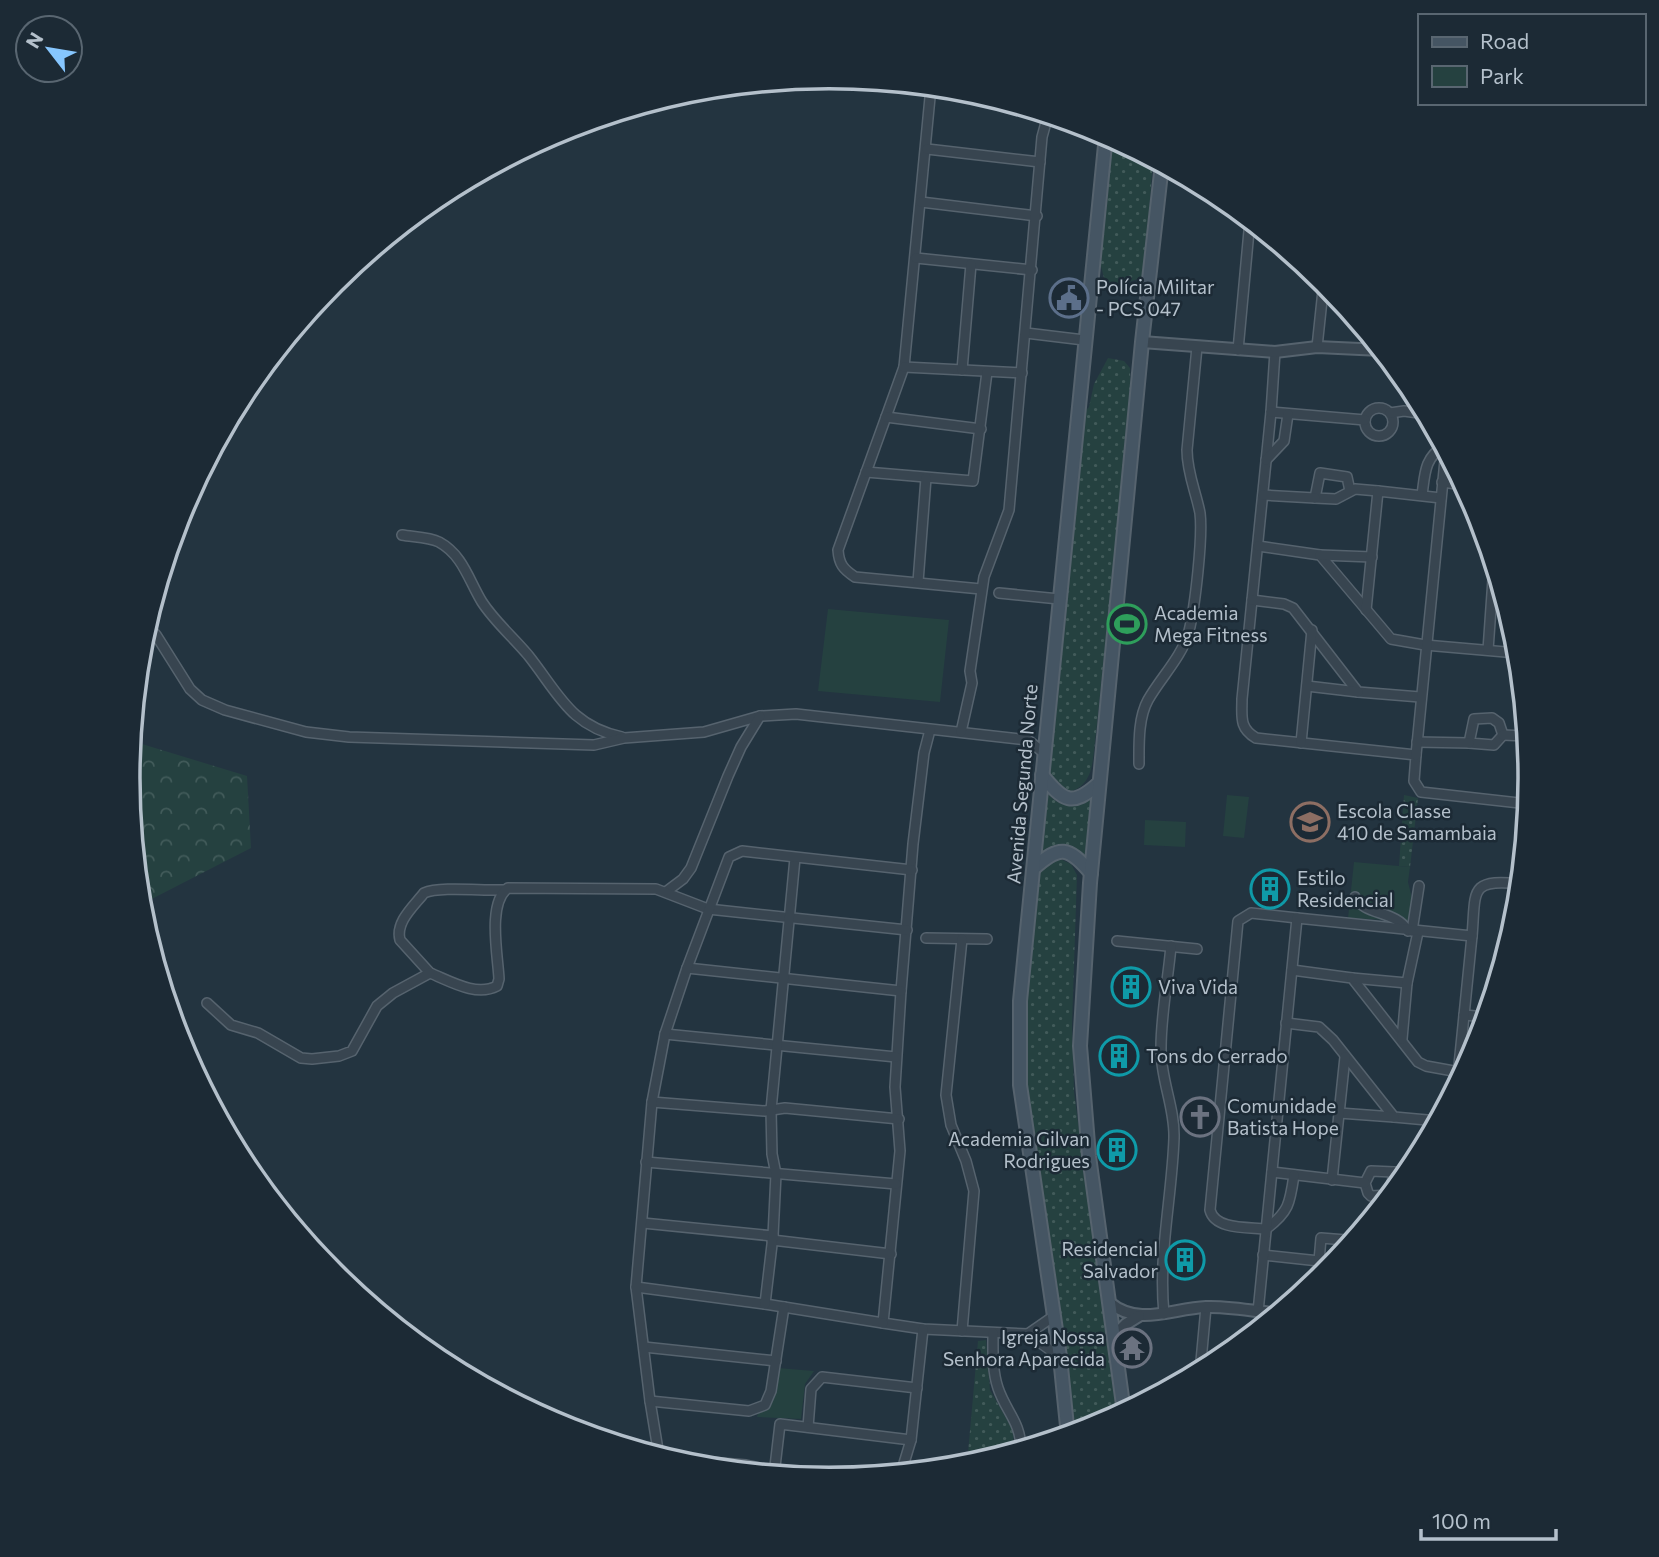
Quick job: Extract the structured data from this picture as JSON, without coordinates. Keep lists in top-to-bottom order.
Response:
{
  "streets": {
    "main road": ["Avenida Segunda Norte"]
  },
  "places": {
    "public building": ["Polícia Militar - PCS 047"],
    "sports": ["Academia Mega Fitness"],
    "school or university": ["Escola Classe 410 de Samambaia"],
    "building": [
      "Estilo Residencial",
      "Viva Vida",
      "Tons do Cerrado",
      "Academia Gilvan Rodrigues",
      "Residencial Salvador"
    ],
    "church": ["Comunidade Batista Hope"],
    "temple": ["Igreja Nossa Senhora Aparecida"]
  },
  "legend": ["Road", "Park"],
  "scale_bar": "100 m",
  "north": "top left"
}
